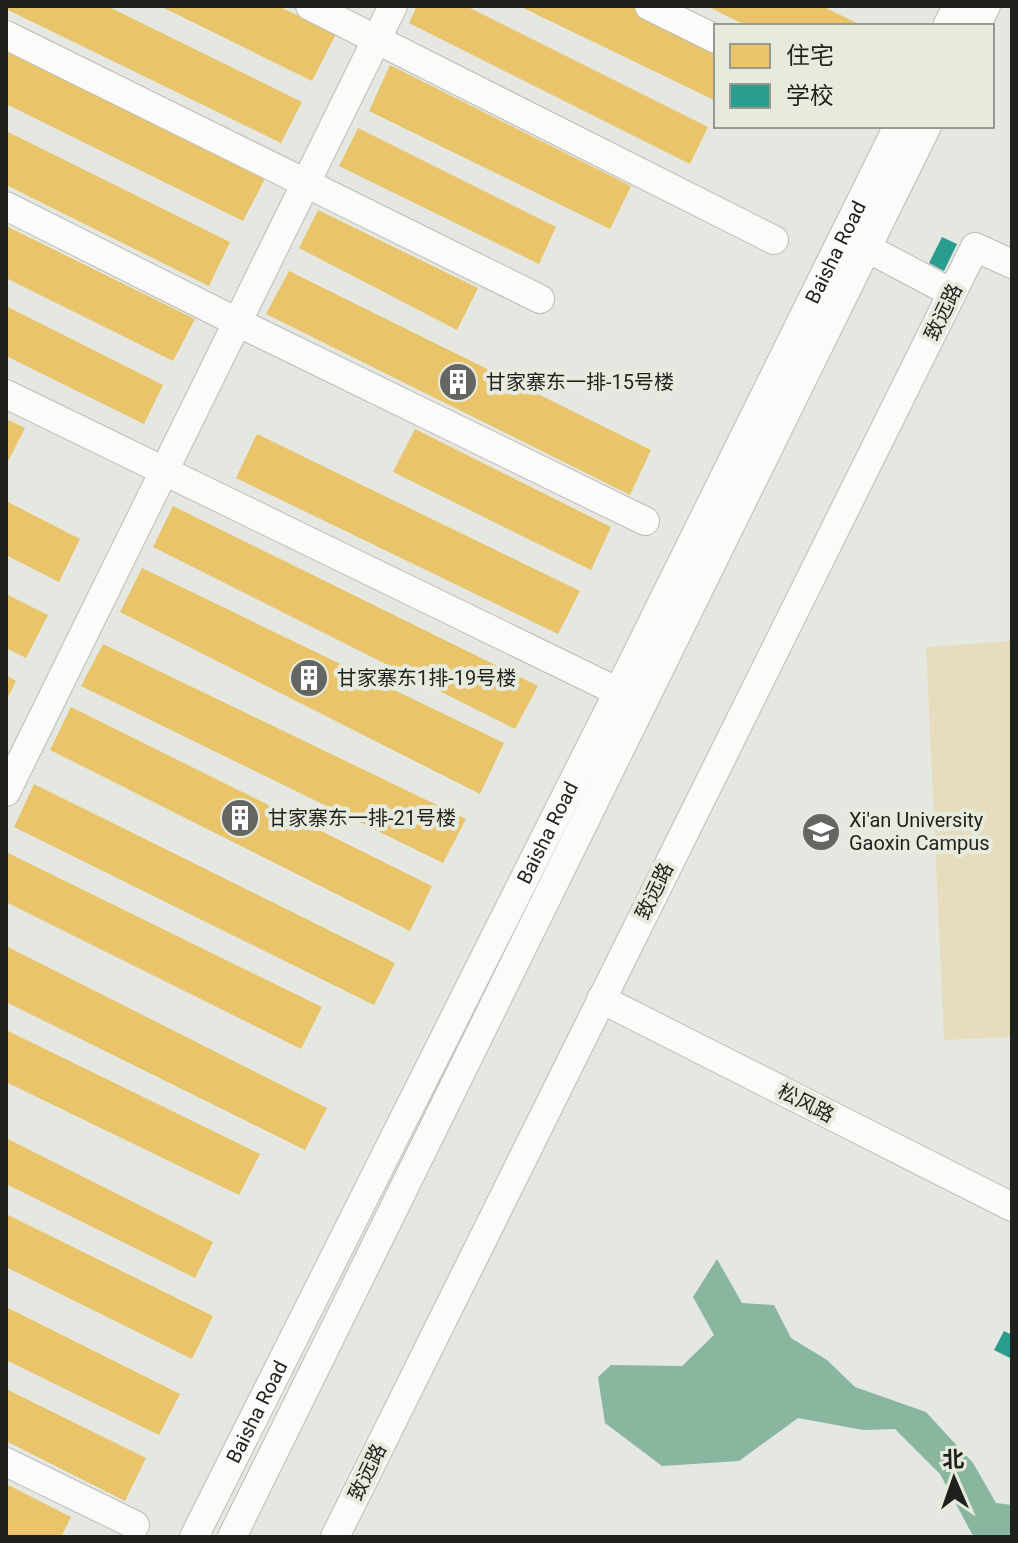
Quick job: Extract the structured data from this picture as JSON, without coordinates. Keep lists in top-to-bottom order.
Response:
{
  "streets": {
    "street": ["Baisha Road", "致远路", "松风路"]
  },
  "crossings": [
    ["致远路", "松风路"]
  ],
  "places": {
    "building": ["甘家寨东一排-15号楼", "甘家寨东1排-19号楼", "甘家寨东一排-21号楼"],
    "school or university": ["Xi'an University Gaoxin Campus"]
  },
  "legend": ["住宅", "学校"],
  "north": "top"
}
